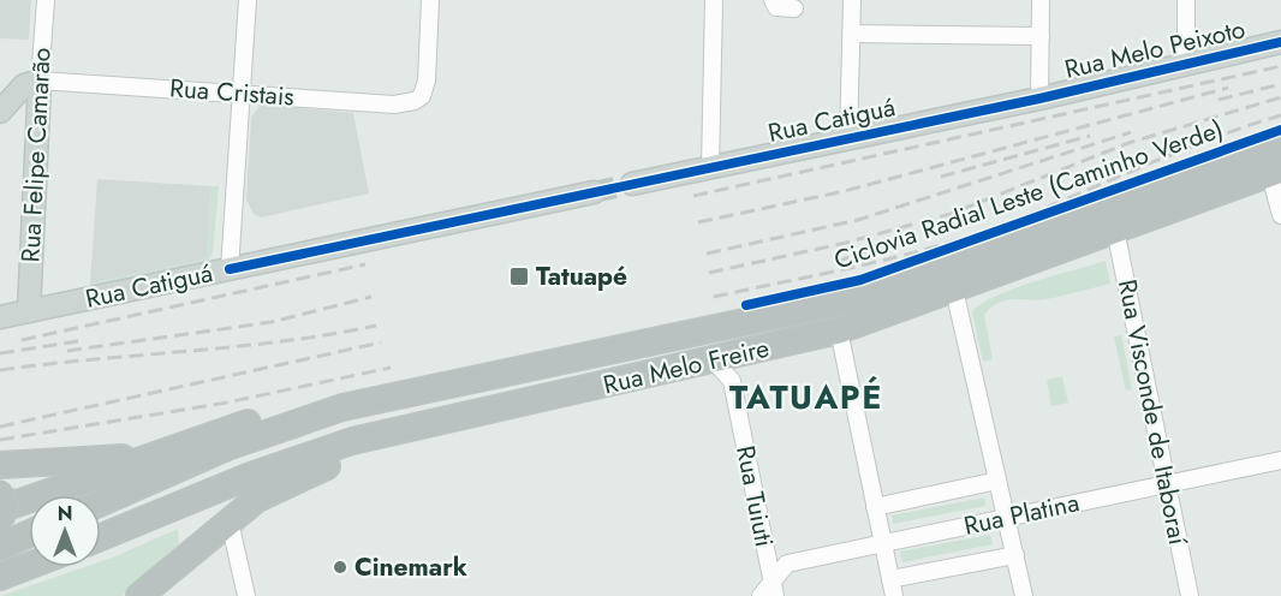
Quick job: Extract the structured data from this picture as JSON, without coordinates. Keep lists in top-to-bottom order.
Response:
{
  "streets": {
    "highway": ["Rua Melo Freire"],
    "main road": ["Rua Melo Peixoto", "Rua Catiguá", "Rua Felipe Camarão"],
    "street": [
      "Rua Cristais",
      "Rua Visconde de Itaboraí",
      "Rua Tuiuti",
      "Rua Platina"
    ],
    "cycle path": ["Ciclovia Radial Leste (Caminho Verde)"]
  },
  "crossings": [
    ["Rua Melo Peixoto", "Rua Catiguá"],
    ["Rua Cristais", "Rua Felipe Camarão"],
    ["Rua Catiguá", "Rua Felipe Camarão"],
    ["Rua Melo Freire", "Rua Visconde de Itaboraí"],
    ["Rua Melo Freire", "Rua Tuiuti"],
    ["Rua Visconde de Itaboraí", "Rua Platina"],
    ["Rua Tuiuti", "Rua Platina"]
  ],
  "districts": ["TATUAPÉ"],
  "places": {
    "transit": ["Tatuapé"],
    "other": ["Cinemark"]
  },
  "north": "top"
}
